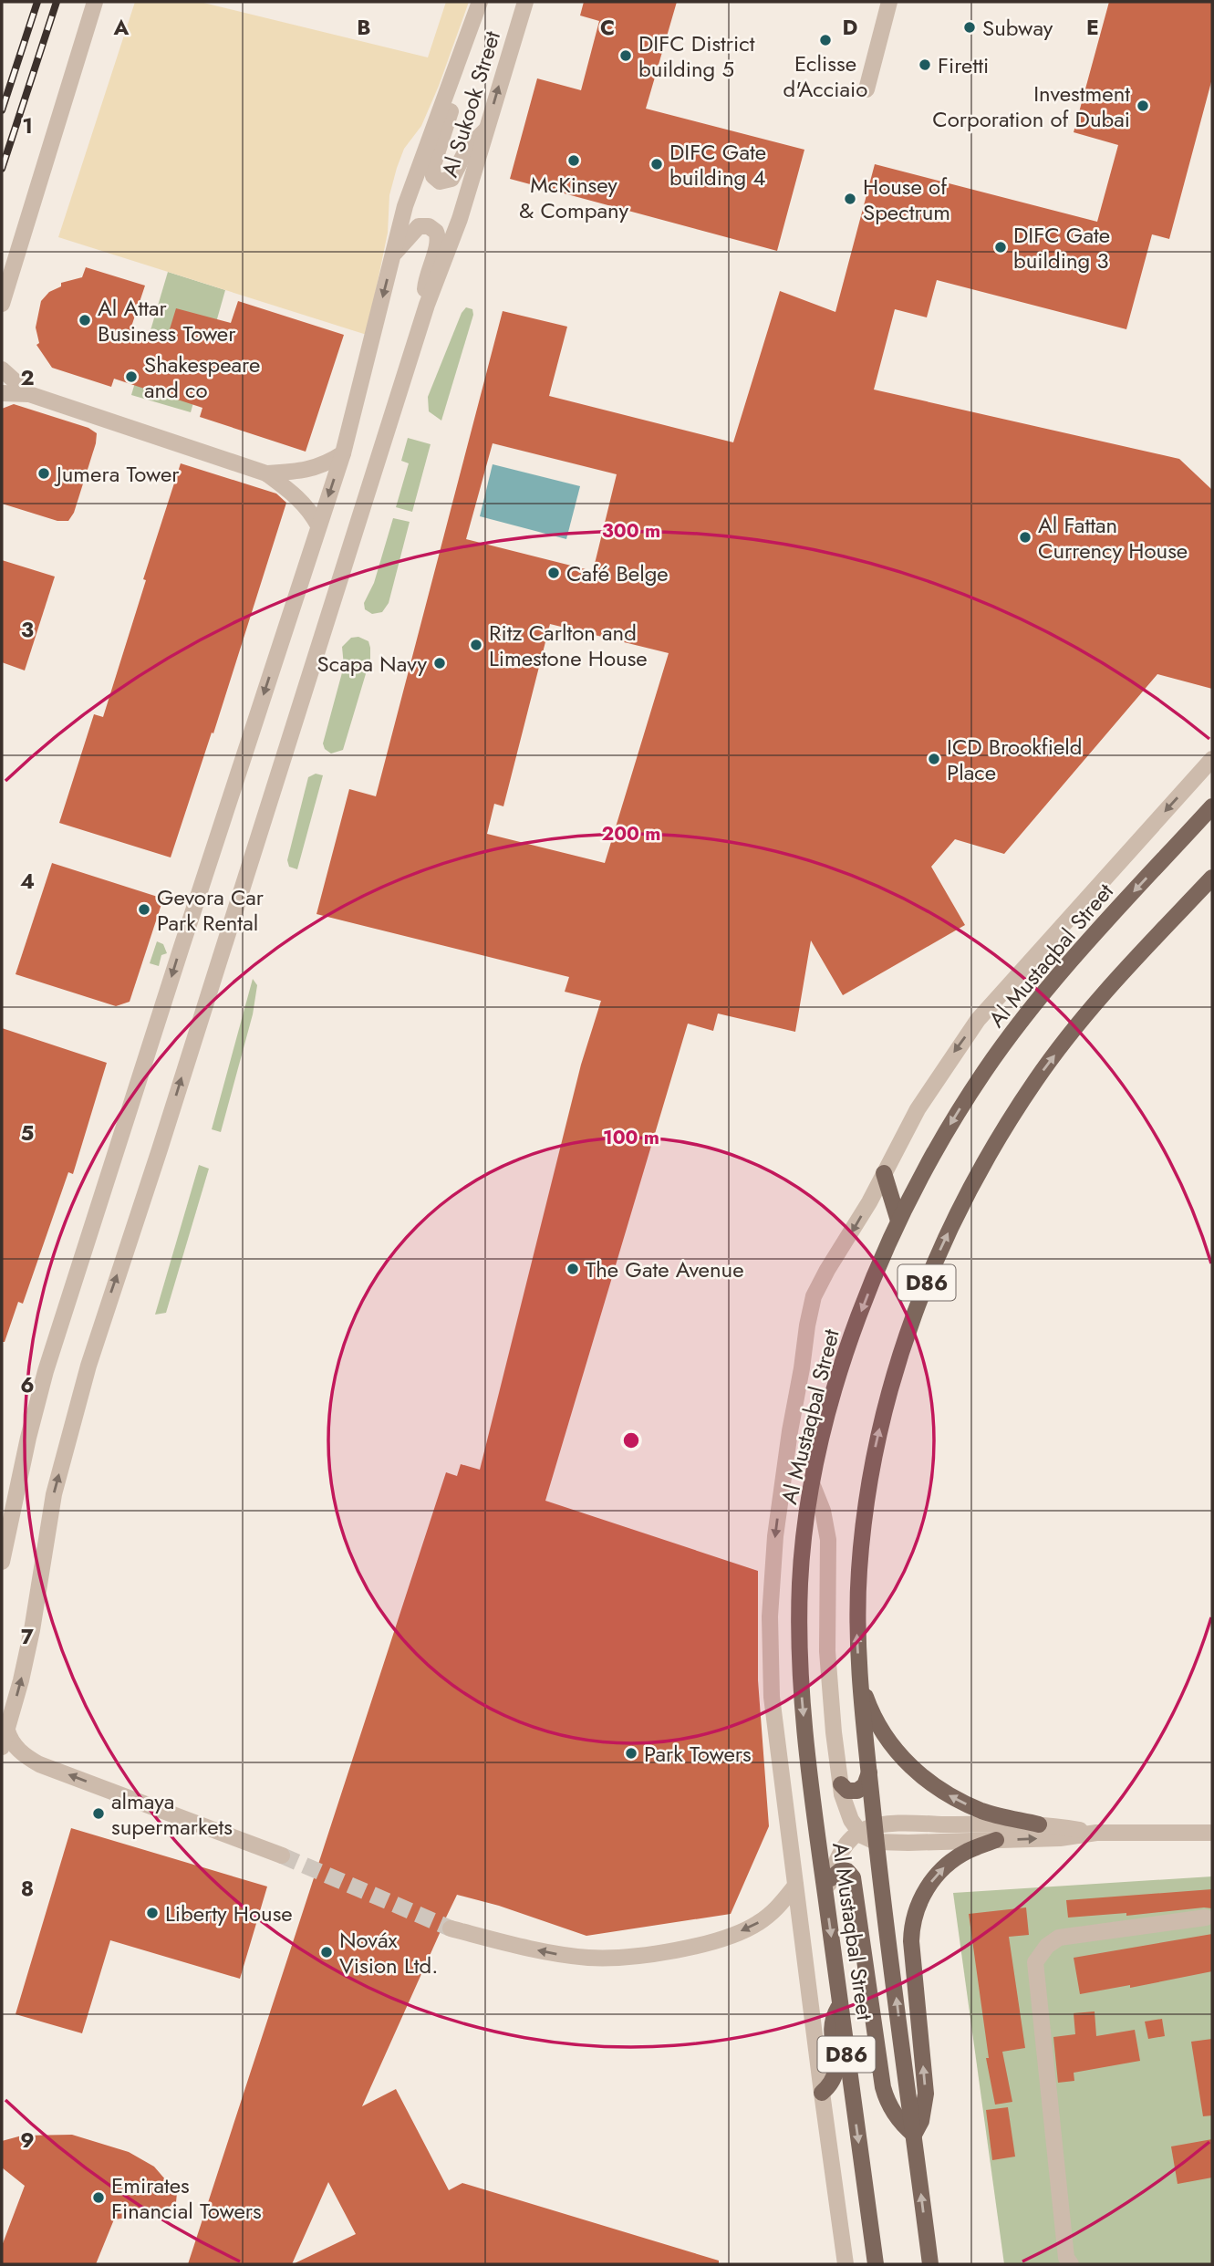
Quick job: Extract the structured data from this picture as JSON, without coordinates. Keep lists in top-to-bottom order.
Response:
{
  "streets": {
    "main road": ["Al Mustaqbal Street", "D86"],
    "street": ["Al Sukook Street"]
  },
  "places": [
    "Subway",
    "Eclisse d'Acciaio",
    "DIFC District building 5",
    "Firetti",
    "Investment Corporation of Dubai",
    "McKinsey & Company",
    "DIFC Gate building 4",
    "House of Spectrum",
    "DIFC Gate building 3",
    "Al Attar Business Tower",
    "Shakespeare and co",
    "Jumera Tower",
    "Al Fattan Currency House",
    "Café Belge",
    "Ritz Carlton and Limestone House",
    "Scapa Navy",
    "ICD Brookfield Place",
    "Gevora Car Park Rental",
    "The Gate Avenue",
    "Park Towers",
    "almaya supermarkets",
    "Liberty House",
    "Nováx Vision Ltd.",
    "Emirates Financial Towers"
  ],
  "grid": {
    "columns": [
      "A",
      "B",
      "C",
      "D",
      "E"
    ],
    "rows": [
      "1",
      "2",
      "3",
      "4",
      "5",
      "6",
      "7",
      "8",
      "9"
    ]
  },
  "rings": ["300 m", "200 m", "100 m"]
}
